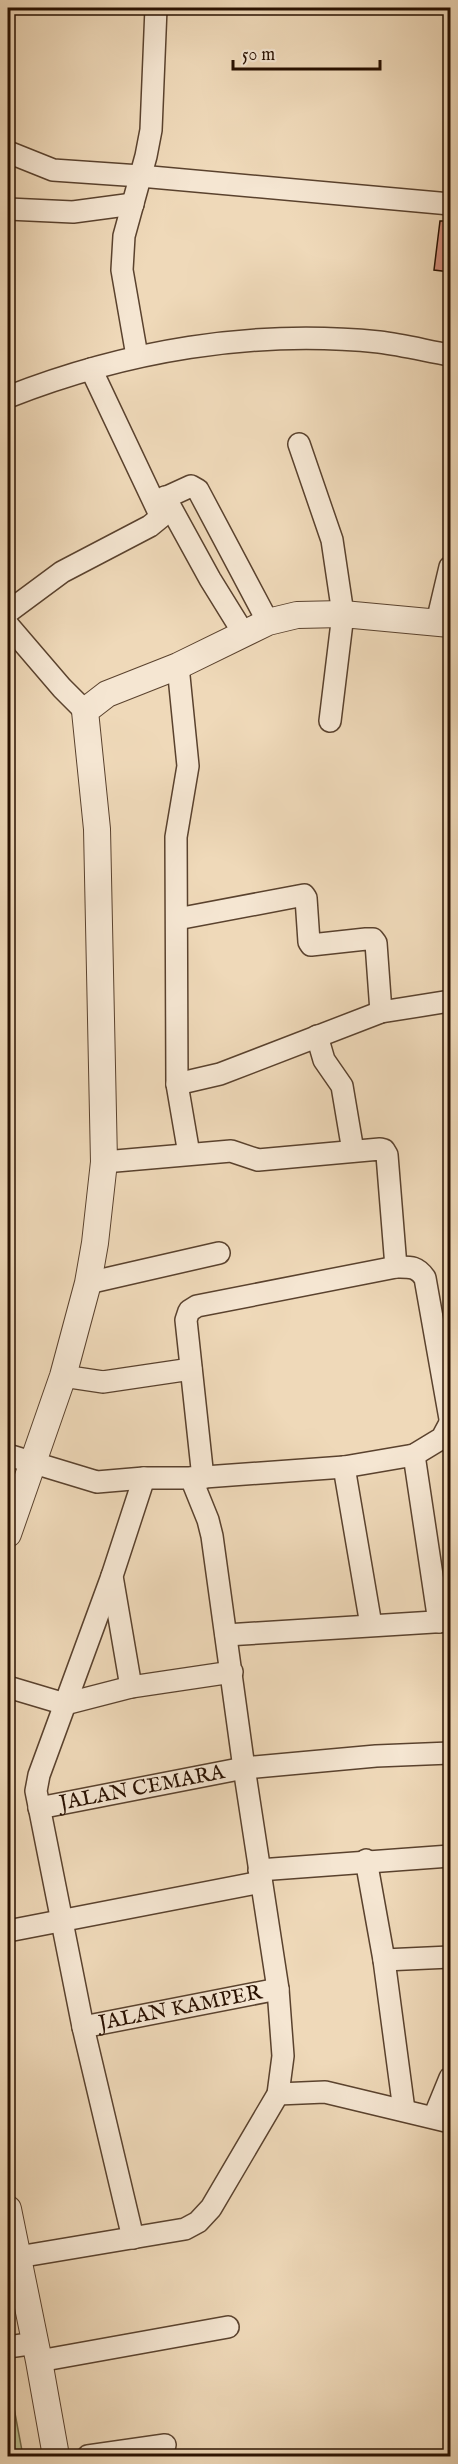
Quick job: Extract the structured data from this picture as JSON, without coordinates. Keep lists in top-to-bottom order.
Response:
{
  "streets": {
    "street": ["JALAN CEMARA", "JALAN KAMPER"]
  },
  "scale_bar": "50 m"
}
